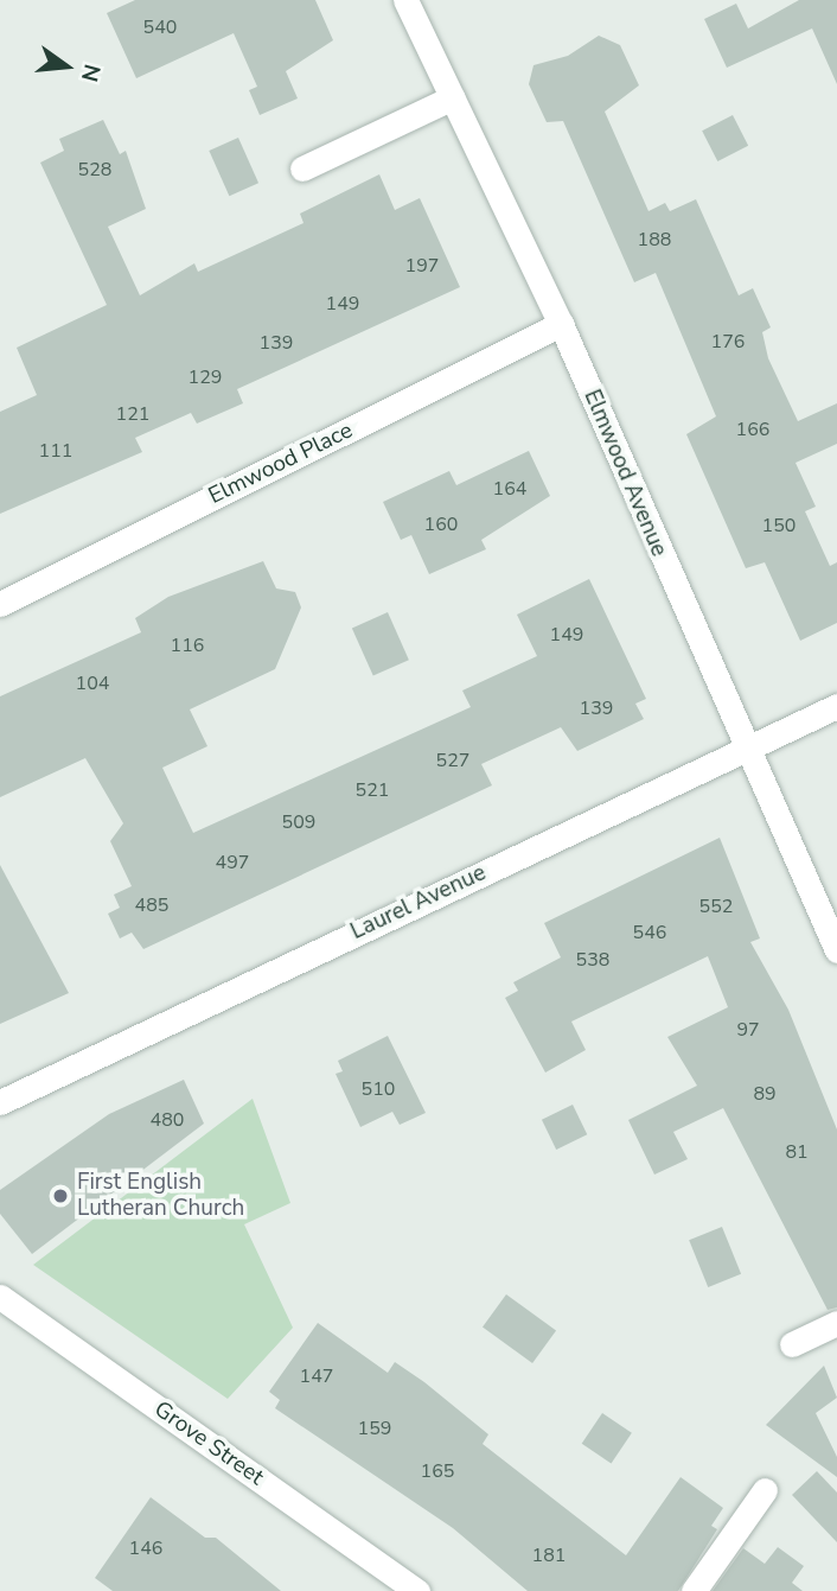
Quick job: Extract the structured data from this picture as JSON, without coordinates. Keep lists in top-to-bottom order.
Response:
{
  "streets": {
    "street": [
      "Elmwood Place",
      "Elmwood Avenue",
      "Laurel Avenue",
      "Grove Street"
    ]
  },
  "crossings": [
    ["Elmwood Place", "Elmwood Avenue"],
    ["Elmwood Avenue", "Laurel Avenue"]
  ],
  "places": ["First English Lutheran Church"],
  "house_numbers": [
    "540",
    "528",
    "188",
    "197",
    "149",
    "176",
    "139",
    "129",
    "121",
    "166",
    "111",
    "164",
    "160",
    "150",
    "149",
    "116",
    "104",
    "139",
    "527",
    "521",
    "509",
    "497",
    "485",
    "552",
    "546",
    "538",
    "97",
    "510",
    "89",
    "480",
    "81",
    "147",
    "159",
    "165",
    "146",
    "181"
  ],
  "north": "right"
}
